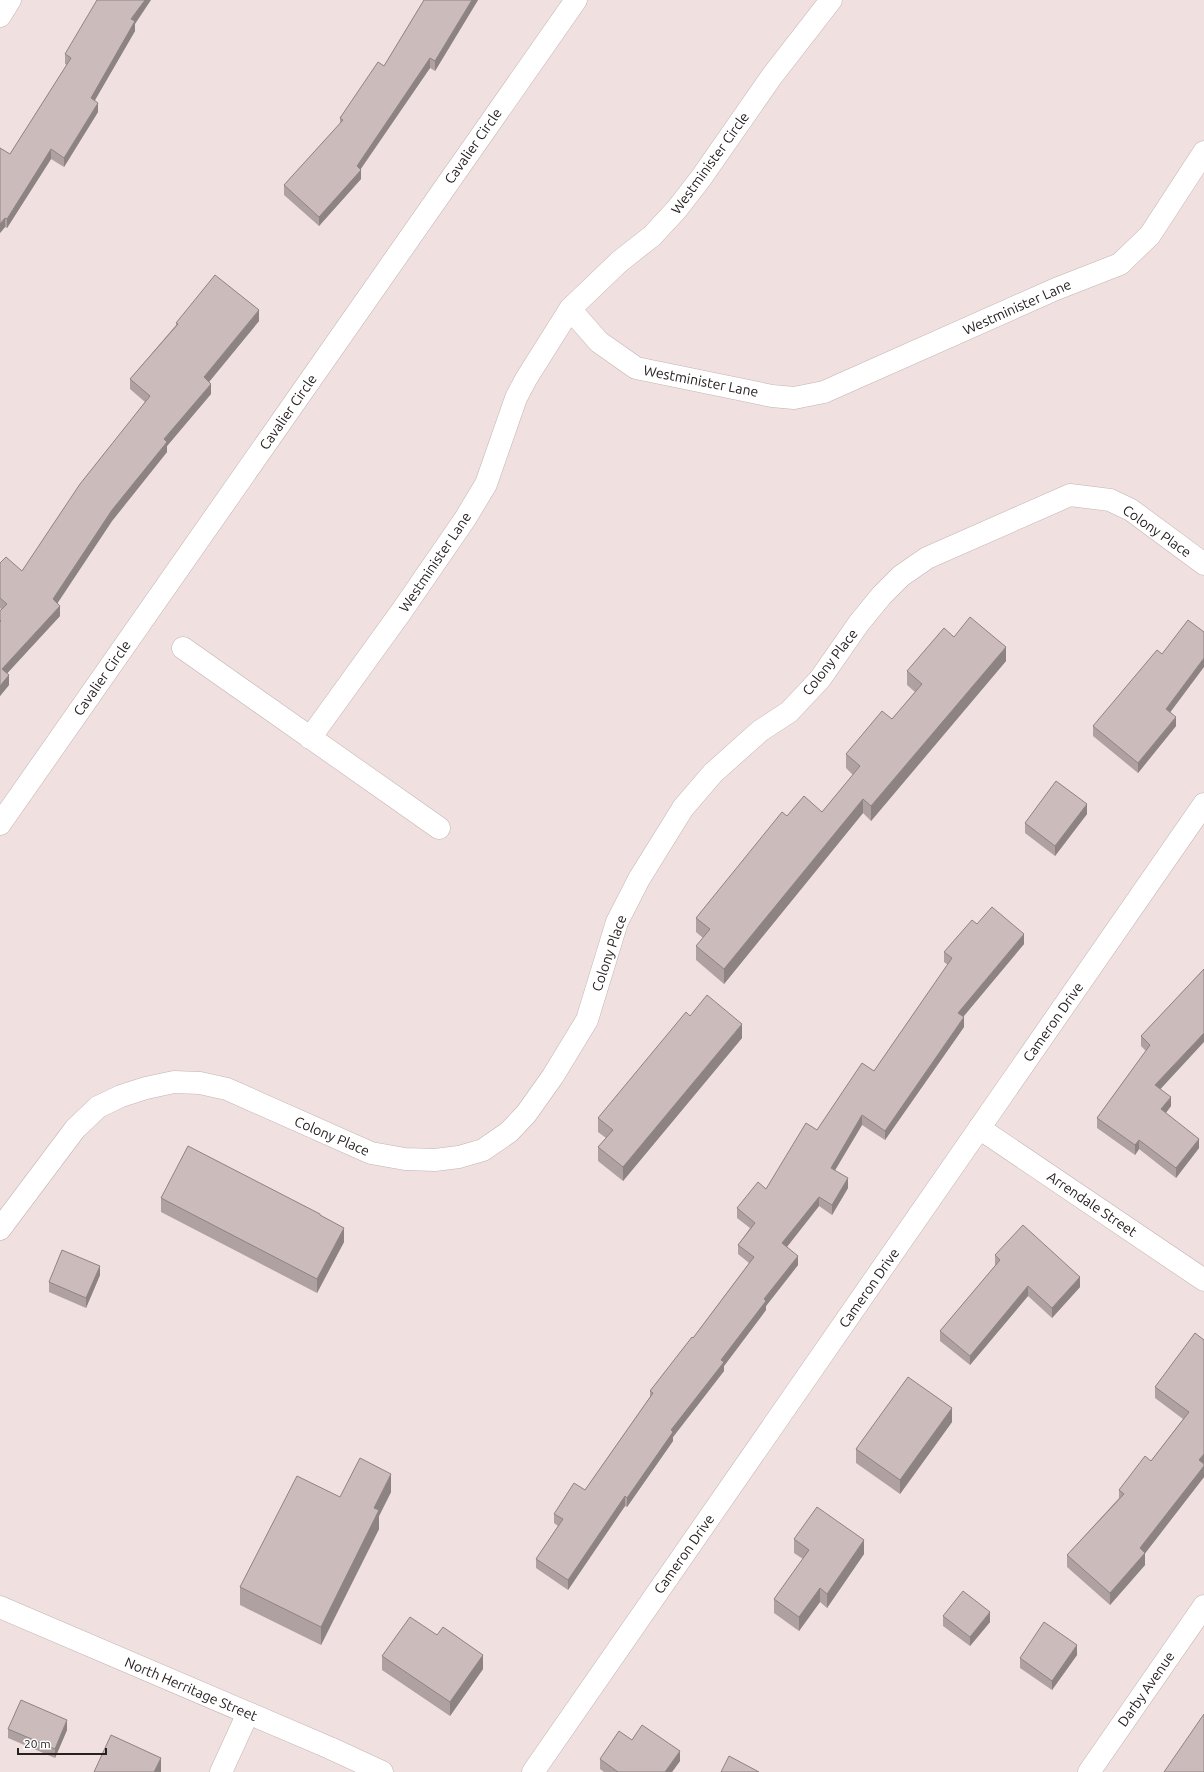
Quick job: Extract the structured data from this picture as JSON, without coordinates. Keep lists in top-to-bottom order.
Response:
{
  "streets": {
    "street": [
      "Cavalier Circle",
      "Westminister Circle",
      "Westminister Lane",
      "Colony Place",
      "Cameron Drive",
      "Arrendale Street",
      "North Herritage Street",
      "Darby Avenue"
    ]
  },
  "crossings": [
    ["Westminister Circle", "Westminister Lane"],
    ["Cameron Drive", "Arrendale Street"]
  ],
  "scale_bar": "20 m"
}
